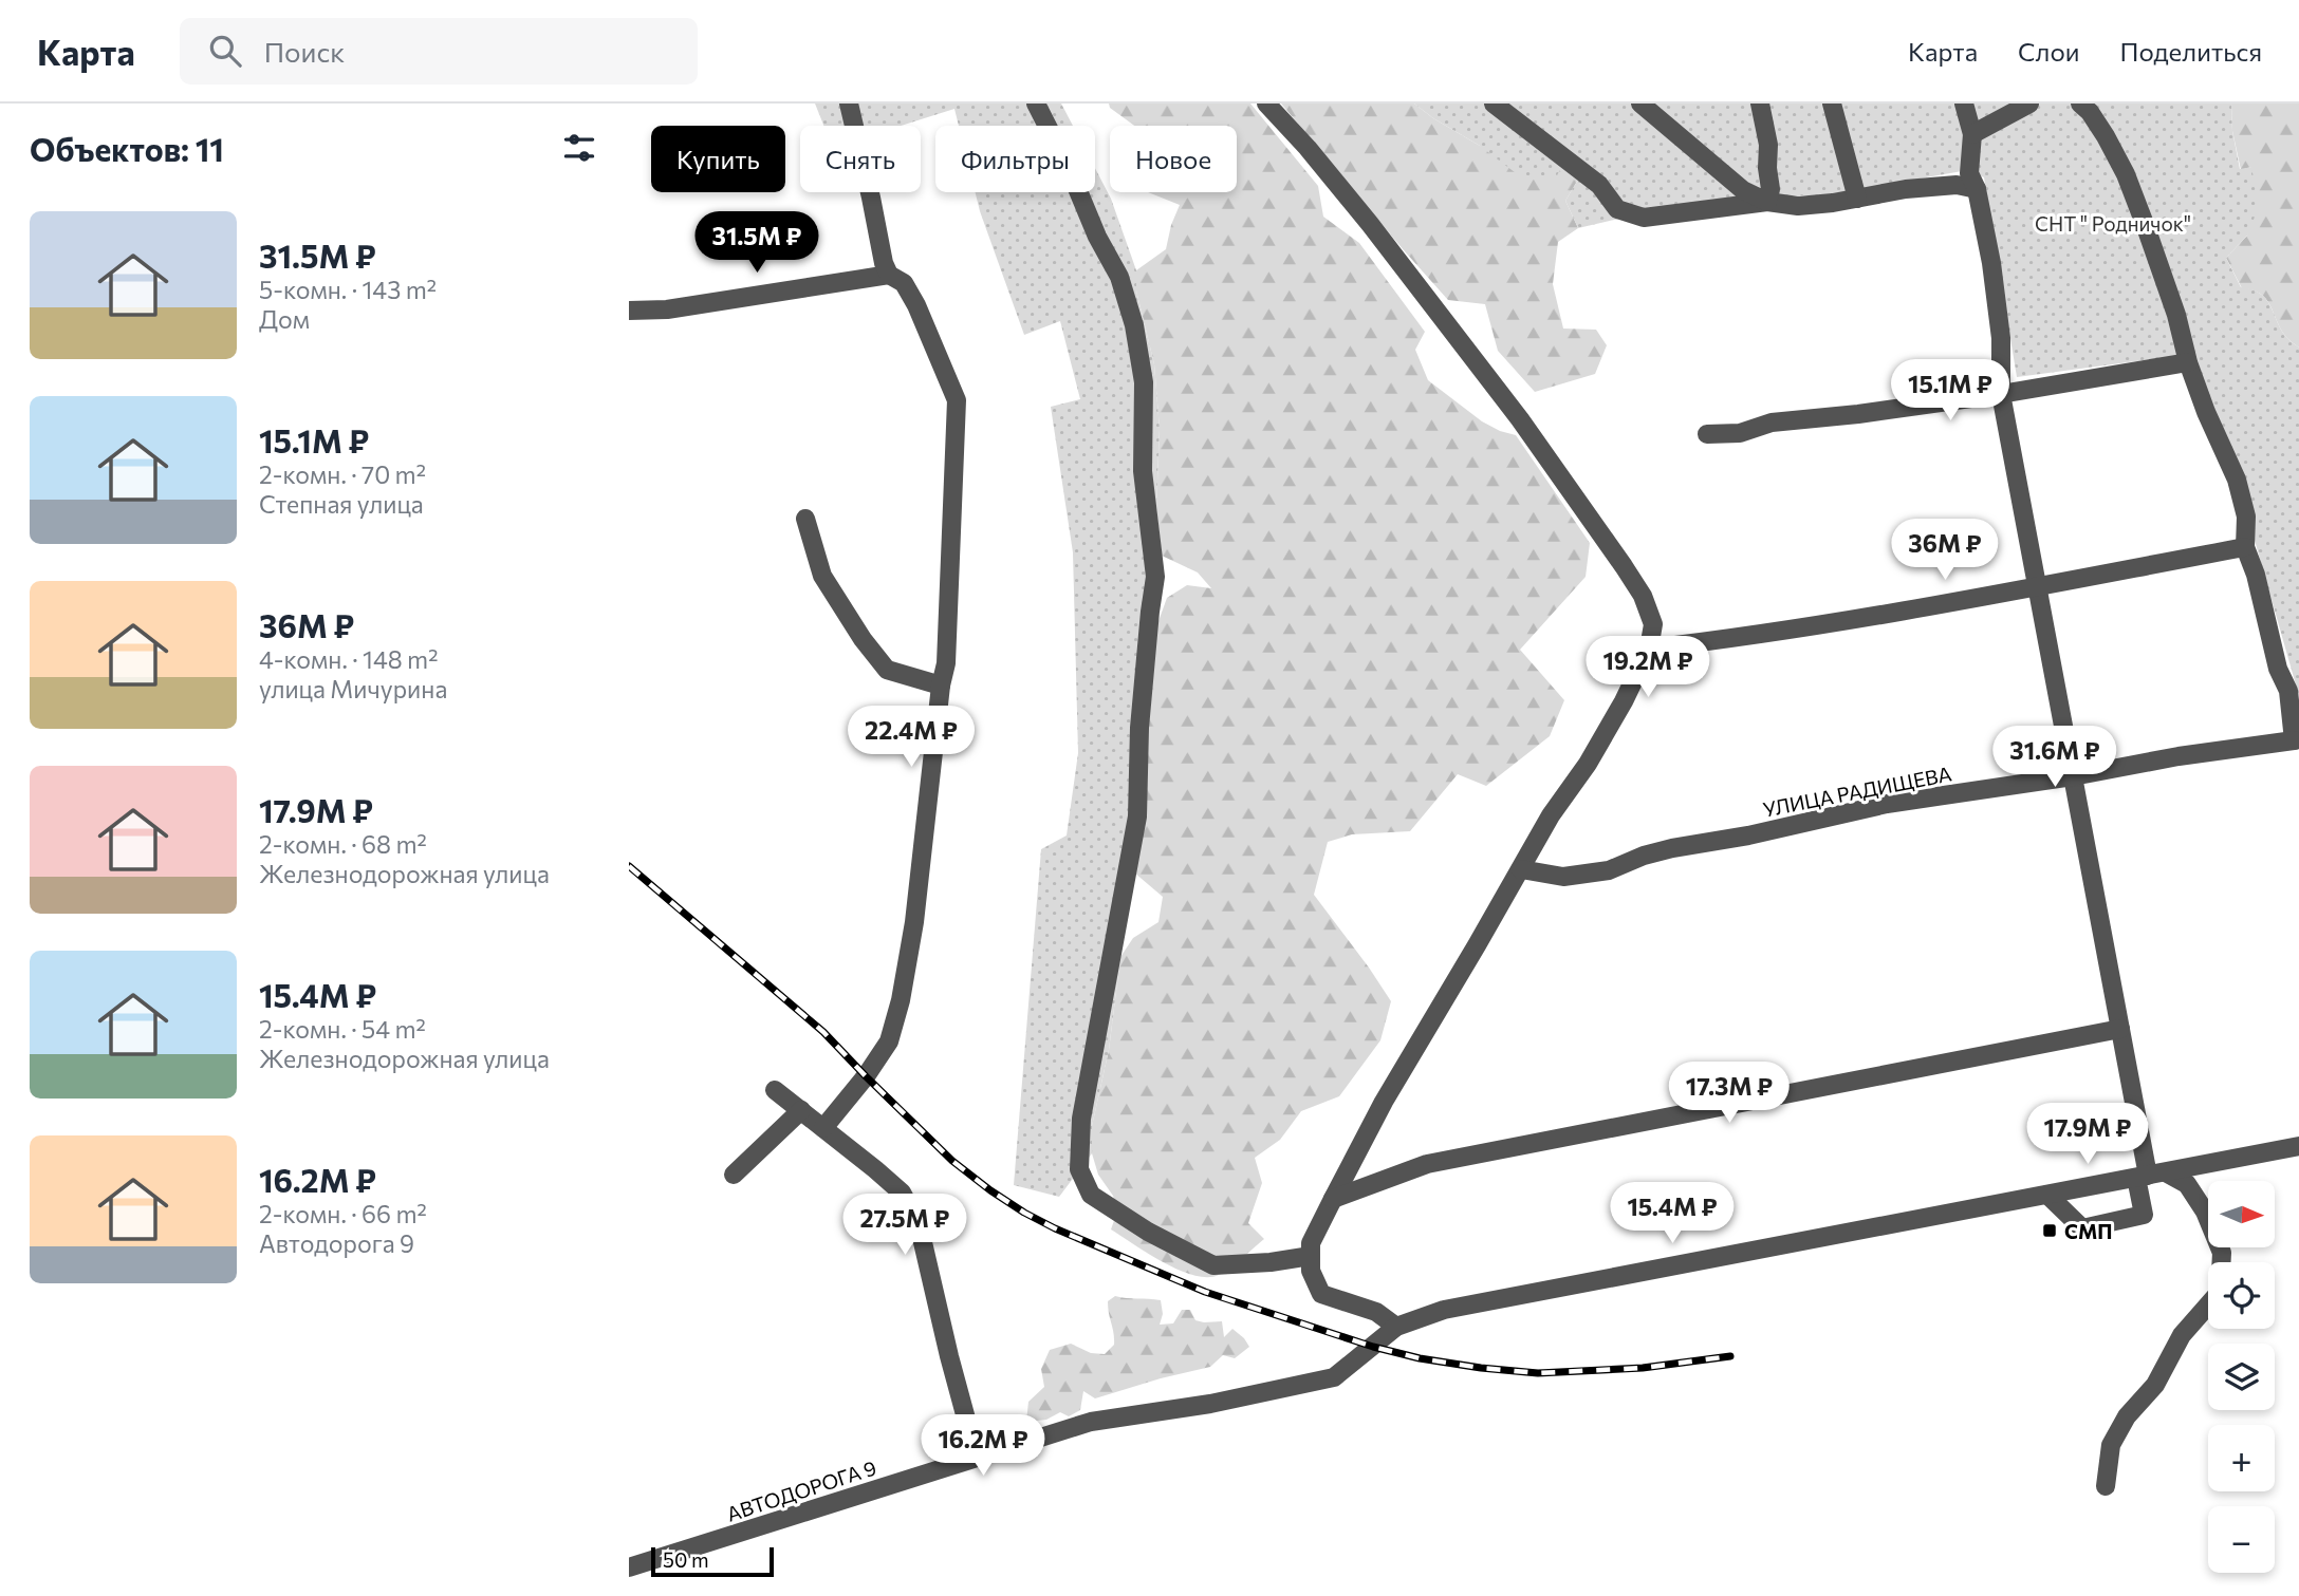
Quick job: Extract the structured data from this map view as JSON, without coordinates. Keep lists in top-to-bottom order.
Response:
{
  "streets": {
    "street": ["УЛИЦА РАДИЩЕВА", "АВТОДОРОГА 9"]
  },
  "parks": ["СНТ \" Родничок\""],
  "places": {
    "transit": ["СМП"]
  },
  "scale_bar": "50 m",
  "north": "right",
  "page": {
    "header": "Карта",
    "search": "Поиск",
    "nav": ["Карта", "Слои", "Поделиться"],
    "heading": "Объектов: 11",
    "chip": [
      "Купить",
      "Снять",
      "Фильтры",
      "Новое"
    ],
    "list": [
      {
        "name": "31.5M ₽",
        "note": "5-комн. · 143 m² · Дом"
      },
      {
        "name": "15.1M ₽",
        "note": "2-комн. · 70 m² · Степная улица"
      },
      {
        "name": "36M ₽",
        "note": "4-комн. · 148 m² · улица Мичурина"
      },
      {
        "name": "17.9M ₽",
        "note": "2-комн. · 68 m² · Железнодорожная улица"
      },
      {
        "name": "15.4M ₽",
        "note": "2-комн. · 54 m² · Железнодорожная улица"
      },
      {
        "name": "16.2M ₽",
        "note": "2-комн. · 66 m² · Автодорога 9"
      }
    ],
    "price": [
      "31.5M ₽",
      "15.1M ₽",
      "36M ₽",
      "19.2M ₽",
      "22.4M ₽",
      "31.6M ₽",
      "17.3M ₽",
      "17.9M ₽",
      "15.4M ₽",
      "27.5M ₽",
      "16.2M ₽"
    ],
    "map_buttons": ["+", "−"],
    "scale": "50 m"
  }
}
